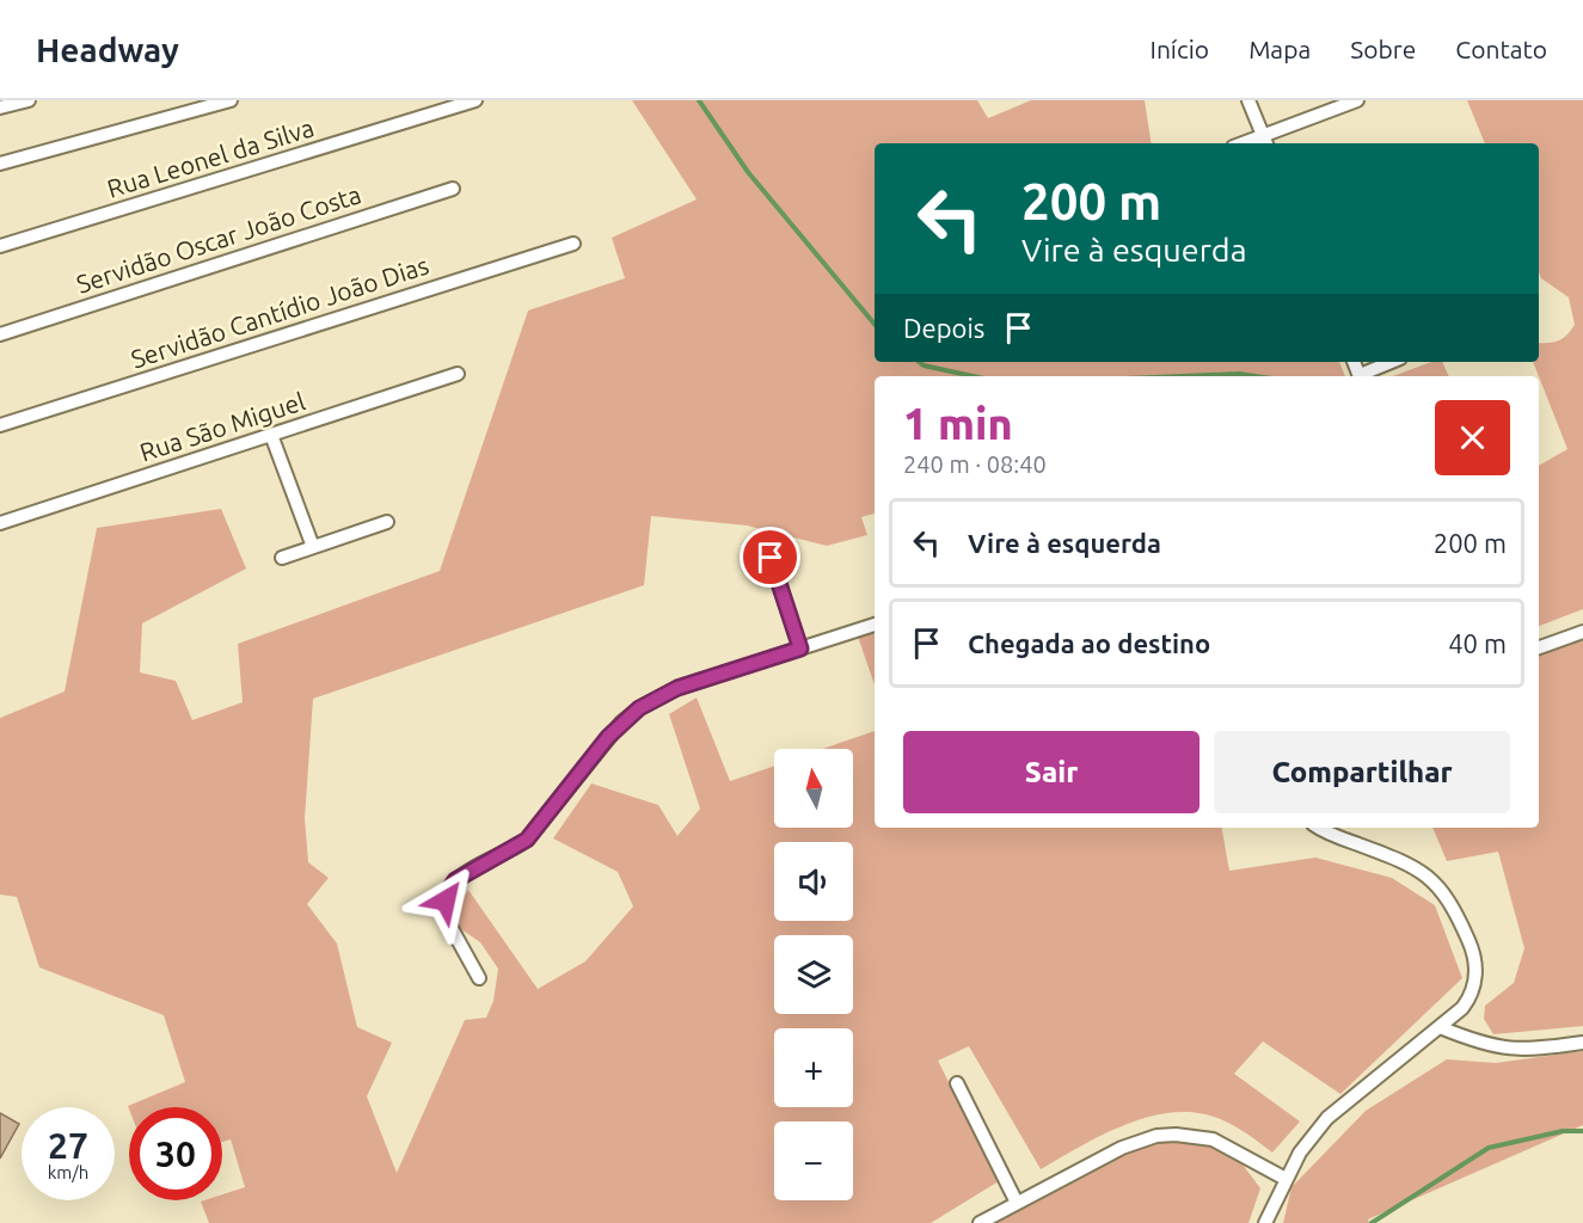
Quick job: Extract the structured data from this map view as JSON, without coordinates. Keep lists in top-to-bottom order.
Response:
{
  "streets": {
    "street": [
      "Rua Leonel da Silva",
      "Servidão Oscar João Costa",
      "Servidão Cantídio João Dias",
      "Rua São Miguel"
    ]
  },
  "north": "top",
  "page": {
    "header": "Headway",
    "nav": [
      "Início",
      "Mapa",
      "Sobre",
      "Contato"
    ],
    "turn": ["200 m", "Vire à esquerda"],
    "then": "Depois",
    "heading": ["1 min", "240 m · 08:40"],
    "list": [
      {
        "name": "Vire à esquerda",
        "value": "200 m"
      },
      {
        "name": "Chegada ao destino",
        "value": "40 m"
      }
    ],
    "buttons": ["Sair", "Compartilhar"],
    "map_buttons": ["+", "−"],
    "speed": "27 km/h",
    "limit": "30"
  }
}
